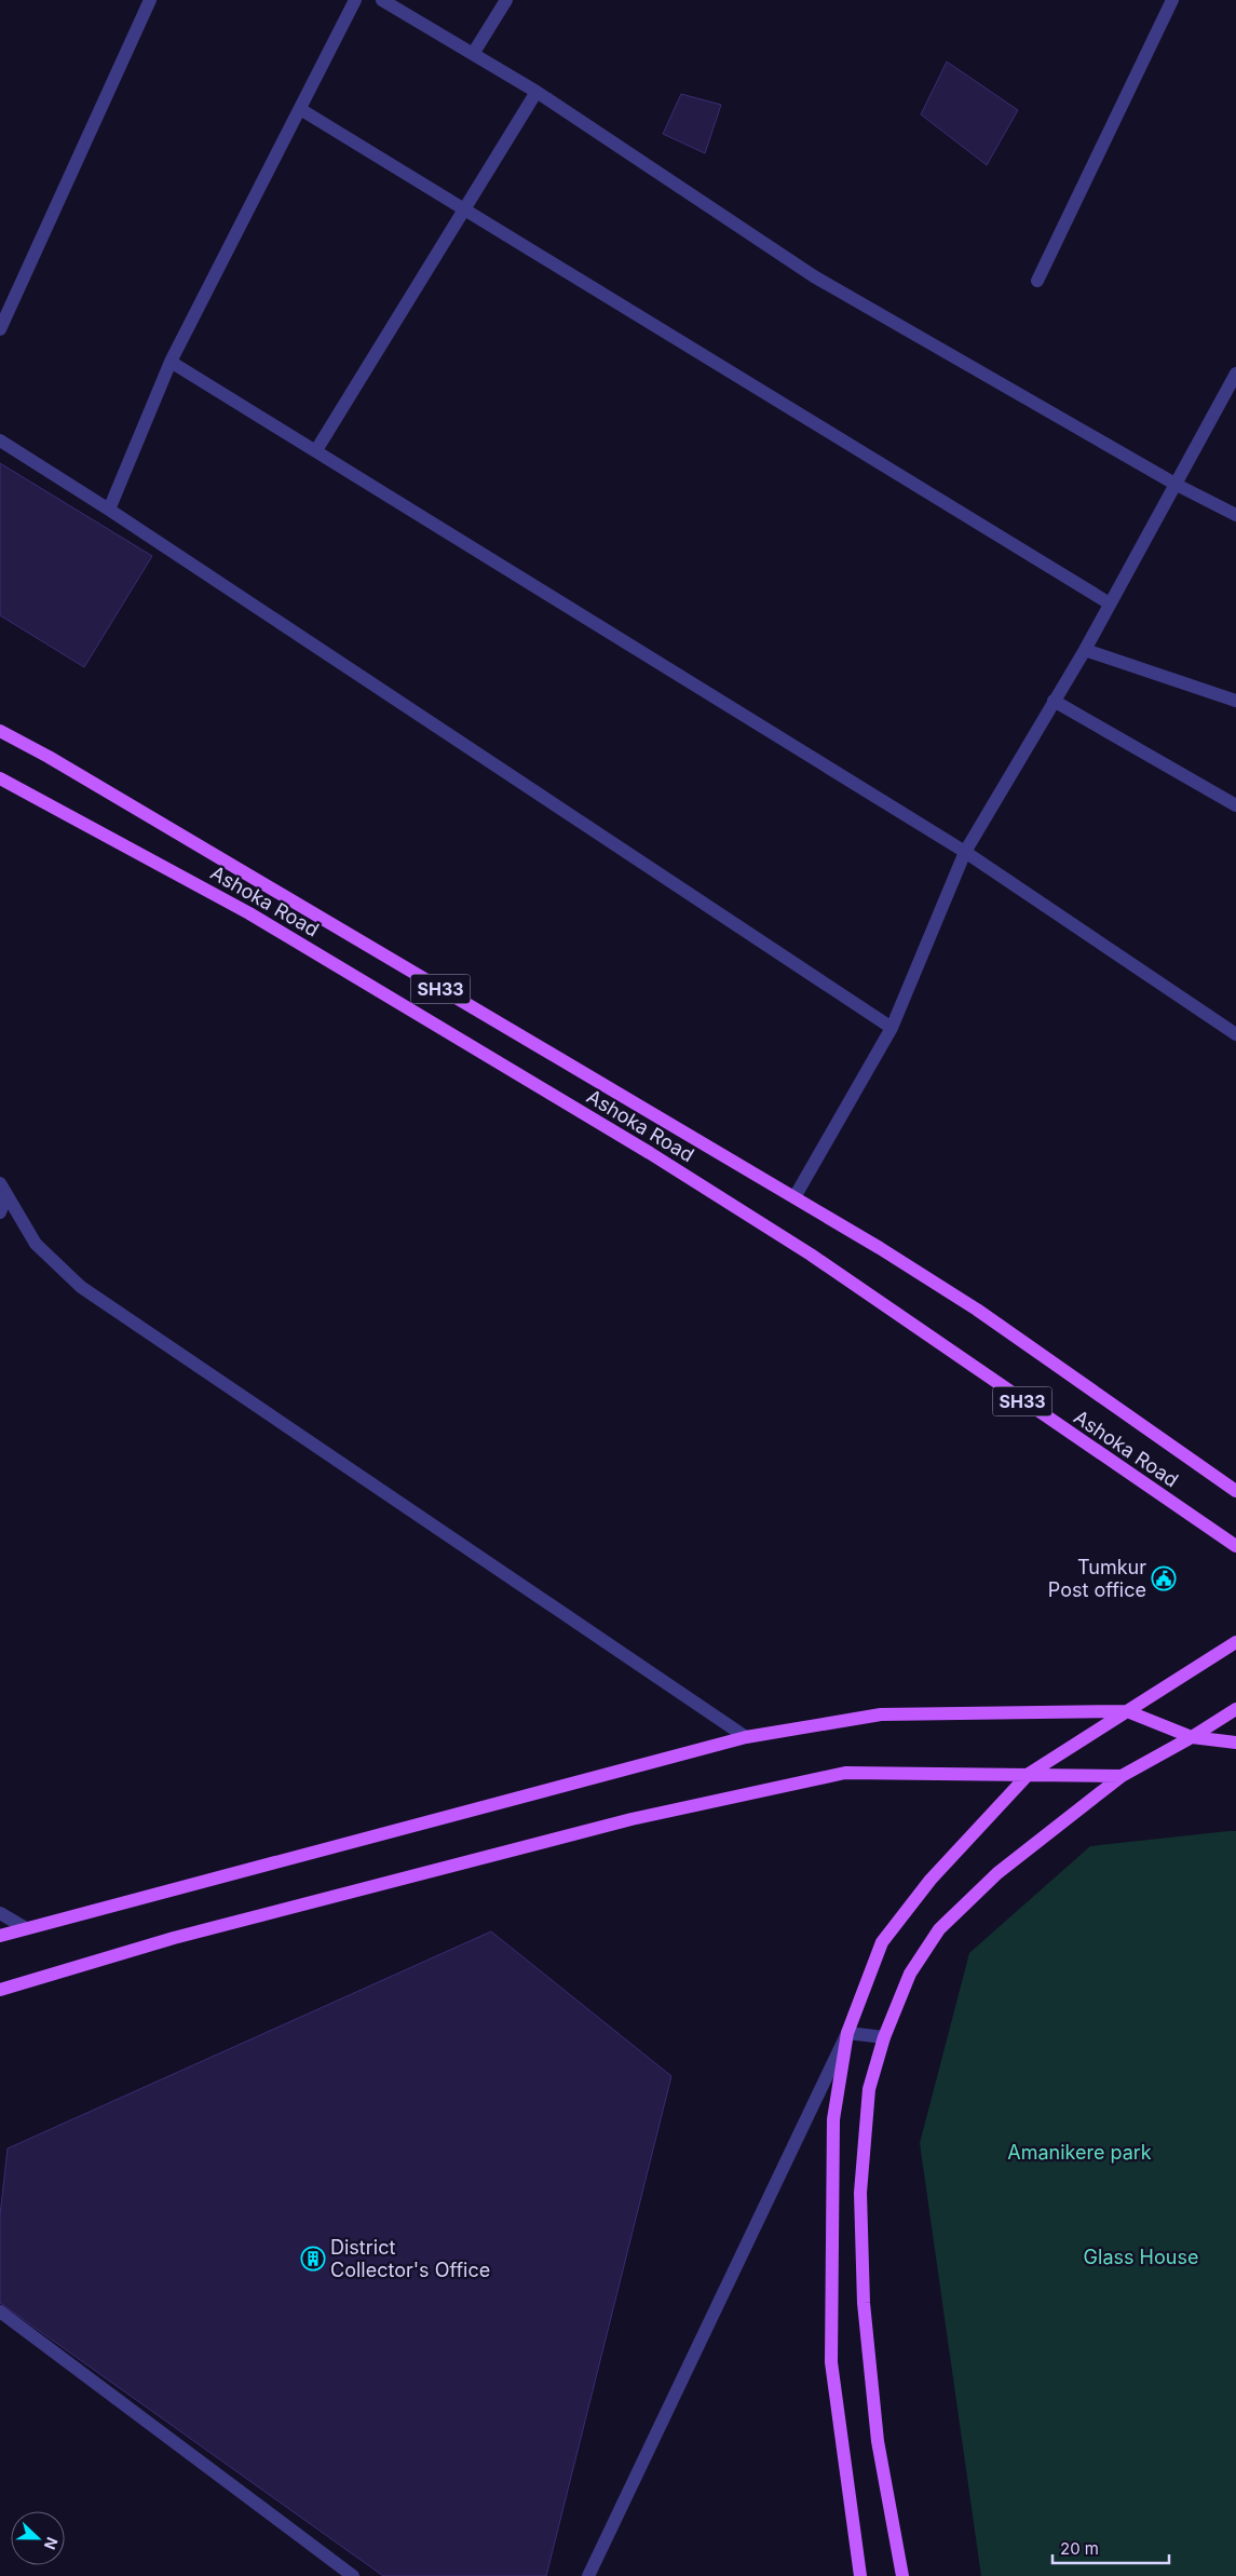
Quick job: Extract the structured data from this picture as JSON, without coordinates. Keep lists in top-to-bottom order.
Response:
{
  "streets": {
    "main road": ["Ashoka Road", "SH33"]
  },
  "parks": ["Amanikere park", "Glass House"],
  "places": {
    "public building": ["Tumkur Post office"],
    "building": ["District Collector's Office"]
  },
  "scale_bar": "20 m",
  "north": "right"
}
